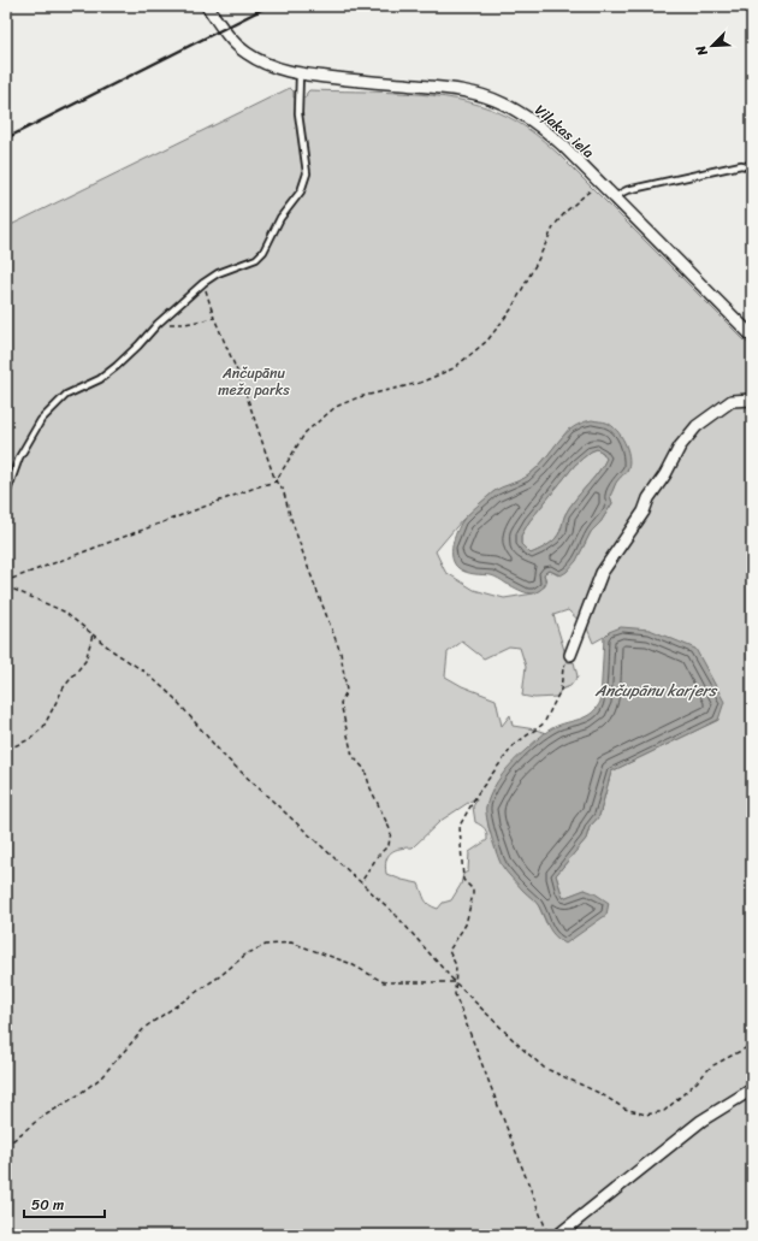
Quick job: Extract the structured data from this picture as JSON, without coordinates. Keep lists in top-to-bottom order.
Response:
{
  "streets": {
    "street": ["Viļakas iela"]
  },
  "water": ["Ančupānu karjers"],
  "parks": ["Ančupānu meža parks"],
  "scale_bar": "50 m",
  "north": "bottom left"
}
